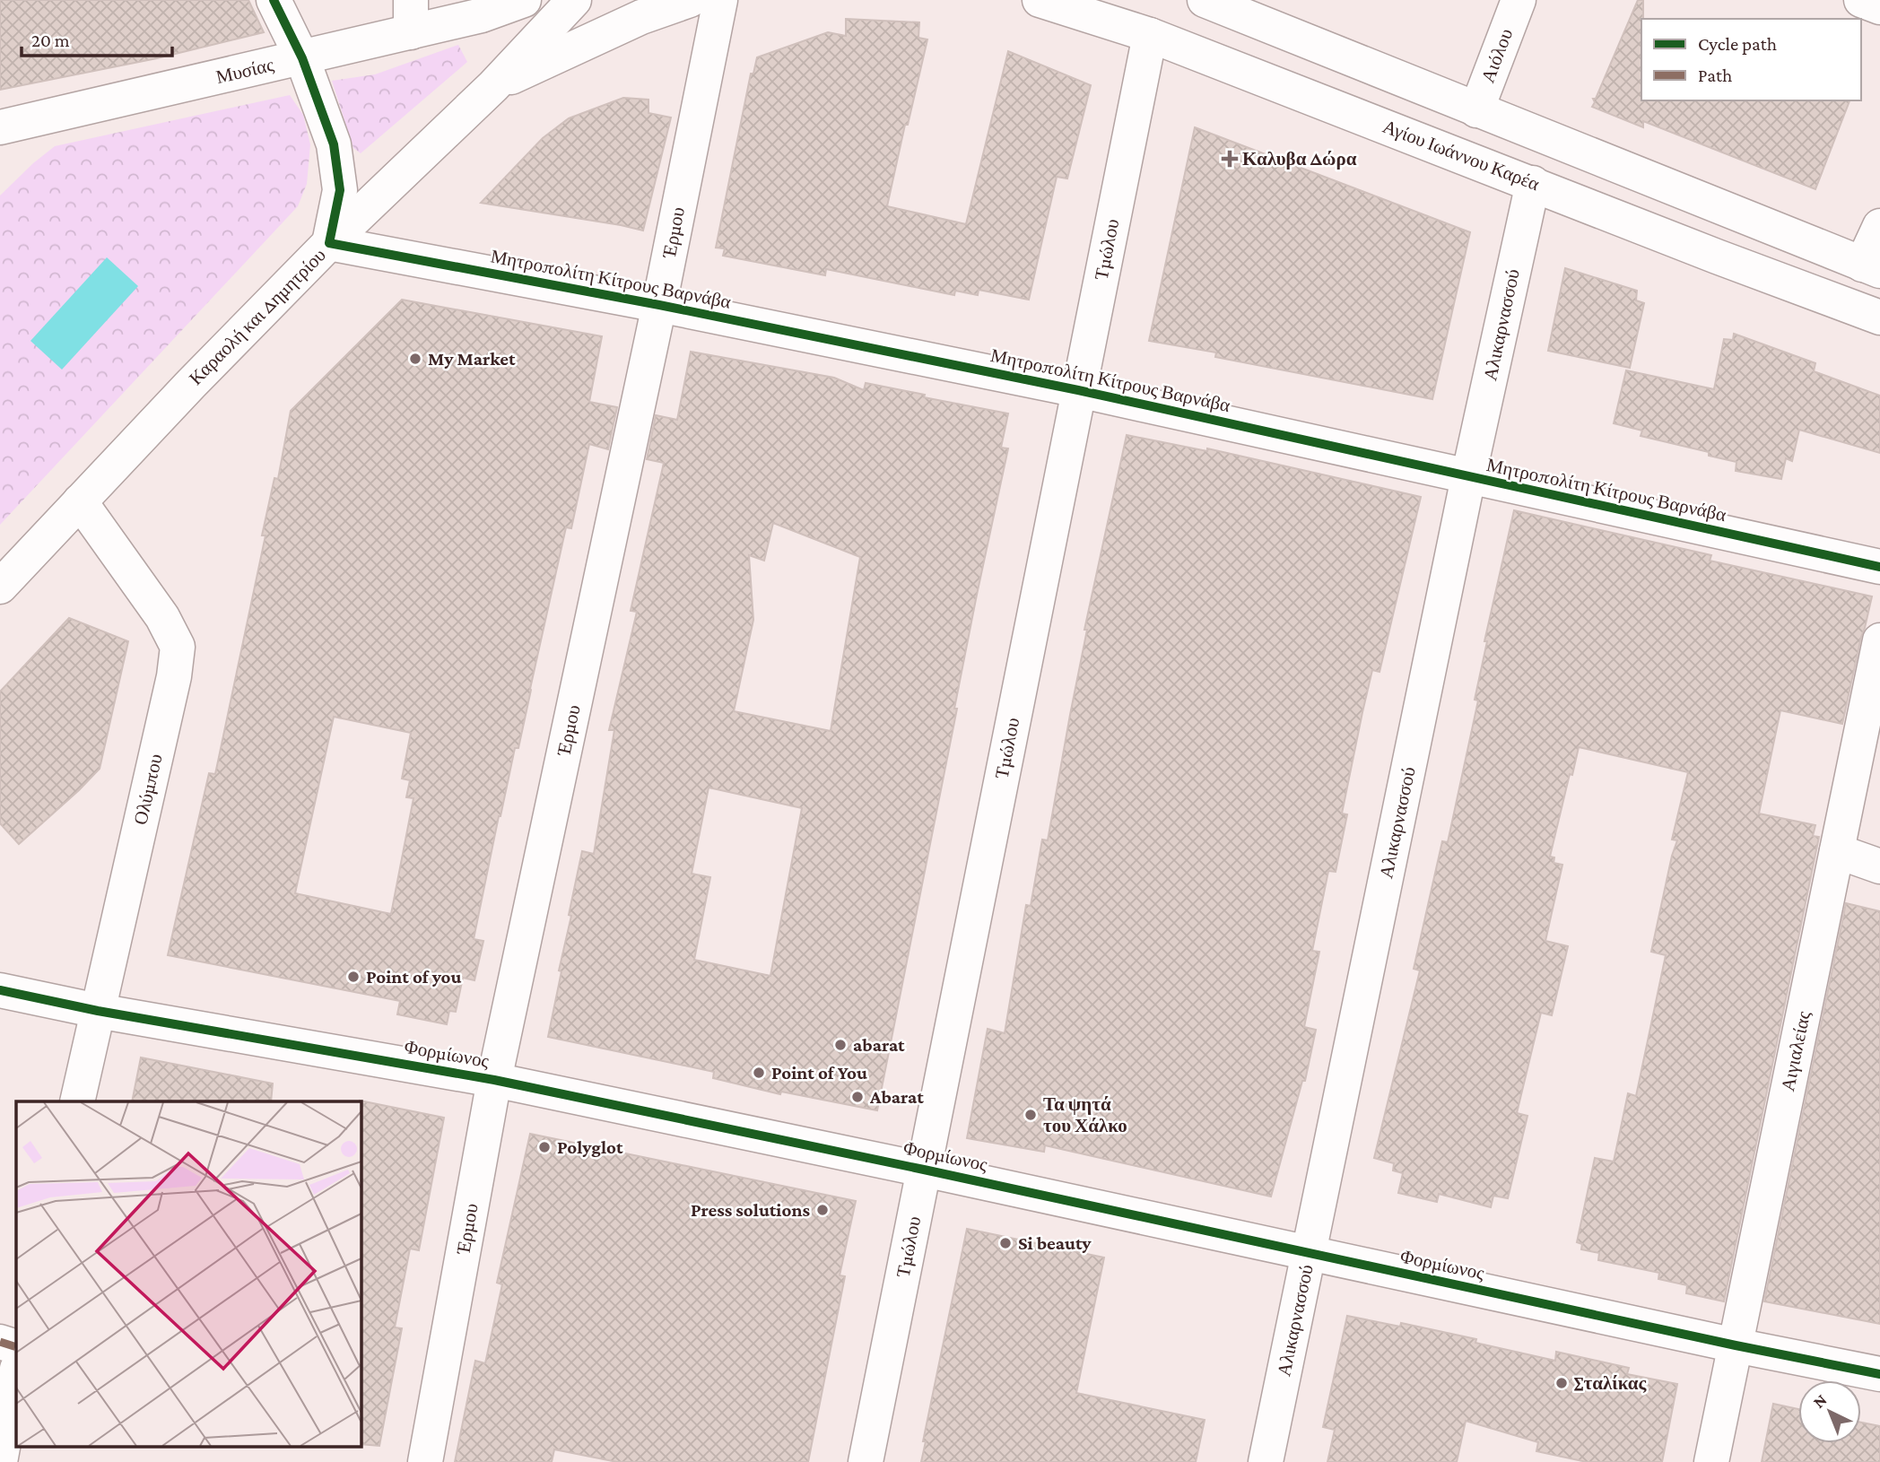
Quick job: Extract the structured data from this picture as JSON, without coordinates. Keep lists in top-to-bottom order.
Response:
{
  "streets": {
    "street": [
      "Αιόλου",
      "Μυσίας",
      "Αγίου Ιωάννου Καρέα",
      "Έρμου",
      "Τμώλου",
      "Μητροπολίτη Κίτρους Βαρνάβα",
      "Καραολή και Δημητρίου",
      "Αλικαρνασσού",
      "Ολύμπου",
      "Αιγιαλείας",
      "Φορμίωνος"
    ]
  },
  "crossings": [
    ["Αγίου Ιωάννου Καρέα", "Τμώλου"],
    ["Αγίου Ιωάννου Καρέα", "Αλικαρνασσού"],
    ["Έρμου", "Μητροπολίτη Κίτρους Βαρνάβα"],
    ["Έρμου", "Φορμίωνος"],
    ["Τμώλου", "Μητροπολίτη Κίτρους Βαρνάβα"],
    ["Τμώλου", "Φορμίωνος"],
    ["Μητροπολίτη Κίτρους Βαρνάβα", "Καραολή και Δημητρίου"],
    ["Μητροπολίτη Κίτρους Βαρνάβα", "Αλικαρνασσού"],
    ["Καραολή και Δημητρίου", "Ολύμπου"],
    ["Αλικαρνασσού", "Φορμίωνος"],
    ["Ολύμπου", "Φορμίωνος"],
    ["Αιγιαλείας", "Φορμίωνος"]
  ],
  "places": {
    "health": ["Καλυβα Δώρα"],
    "other": [
      "My Market",
      "Point of you",
      "abarat",
      "Point of You",
      "Abarat",
      "Τα ψητά του Χάλκο",
      "Polyglot",
      "Press solutions",
      "Si beauty",
      "Σταλίκας"
    ]
  },
  "legend": ["Cycle path", "Path"],
  "scale_bar": "20 m",
  "north": "top left"
}
